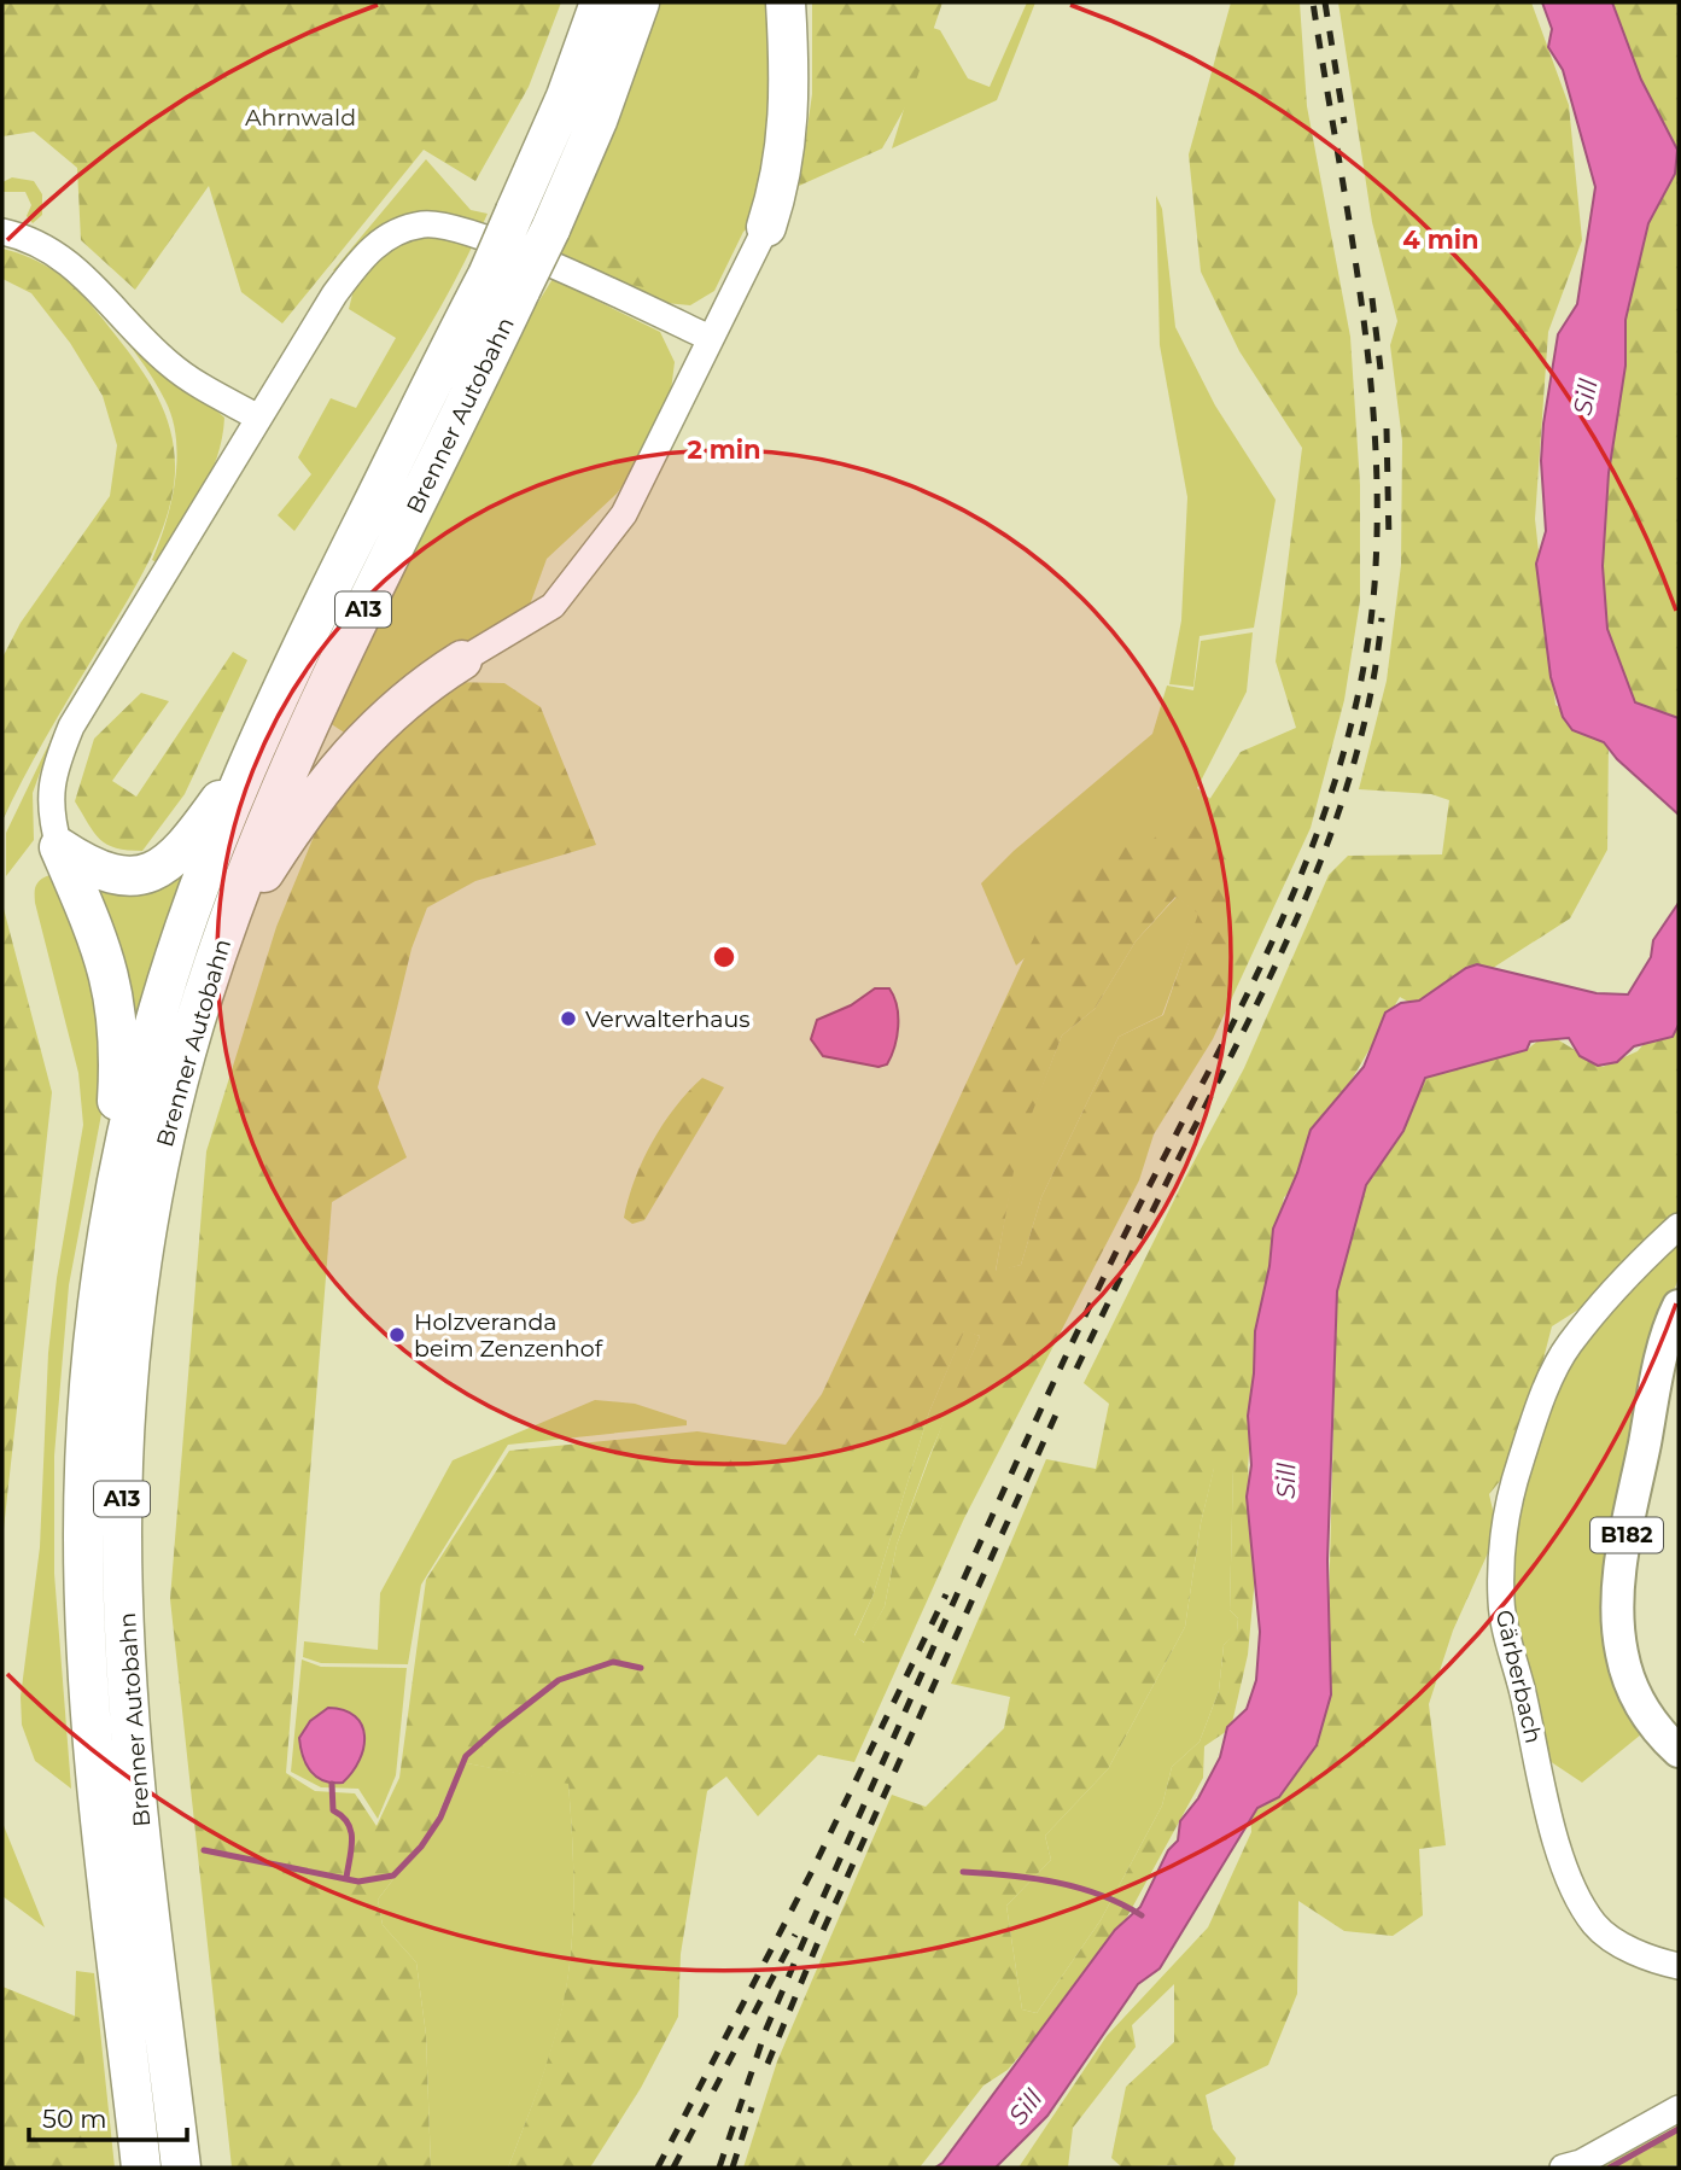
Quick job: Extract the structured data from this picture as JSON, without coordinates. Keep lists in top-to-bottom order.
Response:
{
  "streets": {
    "highway": ["Brenner Autobahn", "A13"],
    "main road": ["B182"],
    "street": ["Gärberbach"]
  },
  "water": ["Sill"],
  "parks": ["Ahrnwald"],
  "places": ["Verwalterhaus", "Holzveranda beim Zenzenhof"],
  "scale_bar": "50 m",
  "rings": ["4 min", "2 min"]
}
